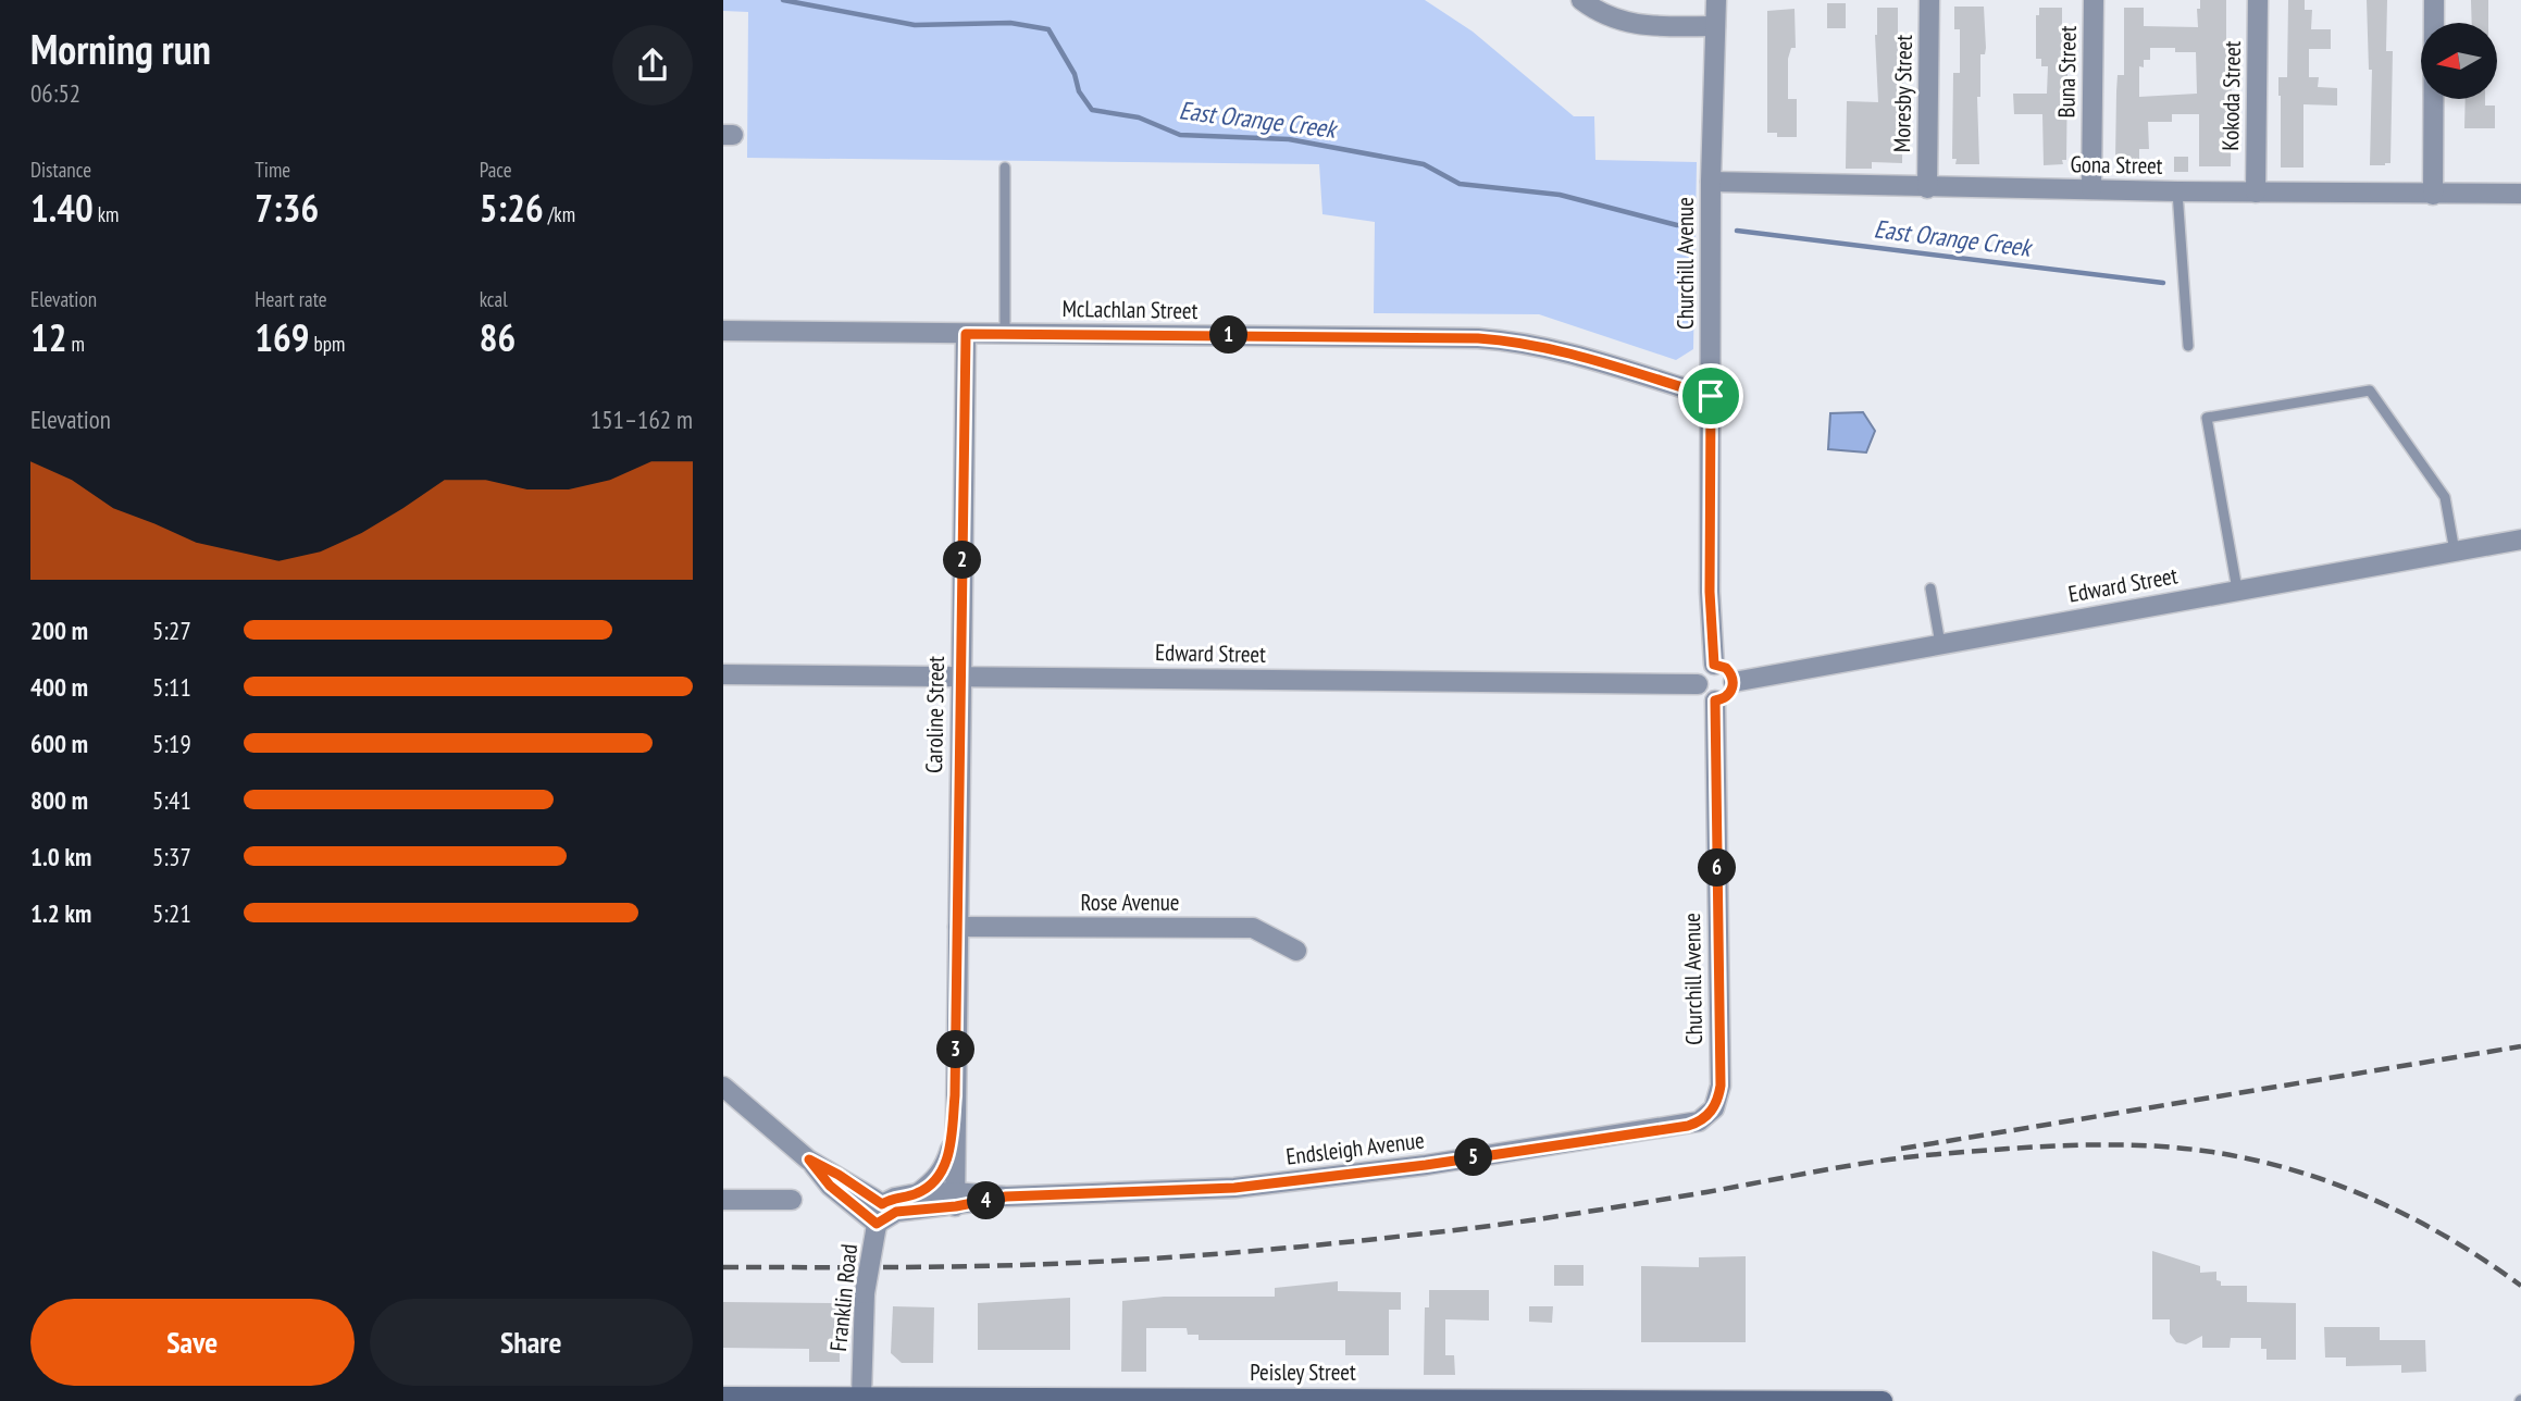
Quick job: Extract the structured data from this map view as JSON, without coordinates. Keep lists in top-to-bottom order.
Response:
{
  "streets": {
    "main road": ["Peisley Street"],
    "street": [
      "Buna Street",
      "Moresby Street",
      "Kokoda Street",
      "Gona Street",
      "Churchill Avenue",
      "McLachlan Street",
      "Edward Street",
      "Caroline Street",
      "Rose Avenue",
      "Endsleigh Avenue",
      "Franklin Road"
    ]
  },
  "crossings": [
    ["Buna Street", "Gona Street"],
    ["Moresby Street", "Gona Street"],
    ["Kokoda Street", "Gona Street"],
    ["Gona Street", "Churchill Avenue"],
    ["Churchill Avenue", "McLachlan Street"],
    ["Churchill Avenue", "Edward Street"],
    ["Churchill Avenue", "Endsleigh Avenue"],
    ["McLachlan Street", "Caroline Street"],
    ["Edward Street", "Caroline Street"],
    ["Caroline Street", "Rose Avenue"],
    ["Caroline Street", "Endsleigh Avenue"],
    ["Endsleigh Avenue", "Franklin Road"],
    ["Franklin Road", "Peisley Street"]
  ],
  "water": ["East Orange Creek"],
  "north": "left",
  "page": {
    "heading": ["Morning run", "06:52"],
    "stats": [
      ["Distance", "1.40 km"],
      ["Time", "7:36"],
      ["Pace", "5:26 /km"],
      ["Elevation", "12 m"],
      ["Heart rate", "169 bpm"],
      ["kcal", "86"]
    ],
    "pins": [
      "1",
      "2",
      "6",
      "3",
      "5",
      "4"
    ],
    "chart": ["Elevation", "151–162 m"],
    "list": [
      {
        "name": "200 m",
        "note": "5:27"
      },
      {
        "name": "400 m",
        "note": "5:11"
      },
      {
        "name": "600 m",
        "note": "5:19"
      },
      {
        "name": "800 m",
        "note": "5:41"
      },
      {
        "name": "1.0 km",
        "note": "5:37"
      },
      {
        "name": "1.2 km",
        "note": "5:21"
      }
    ],
    "buttons": ["Save", "Share"]
  }
}
